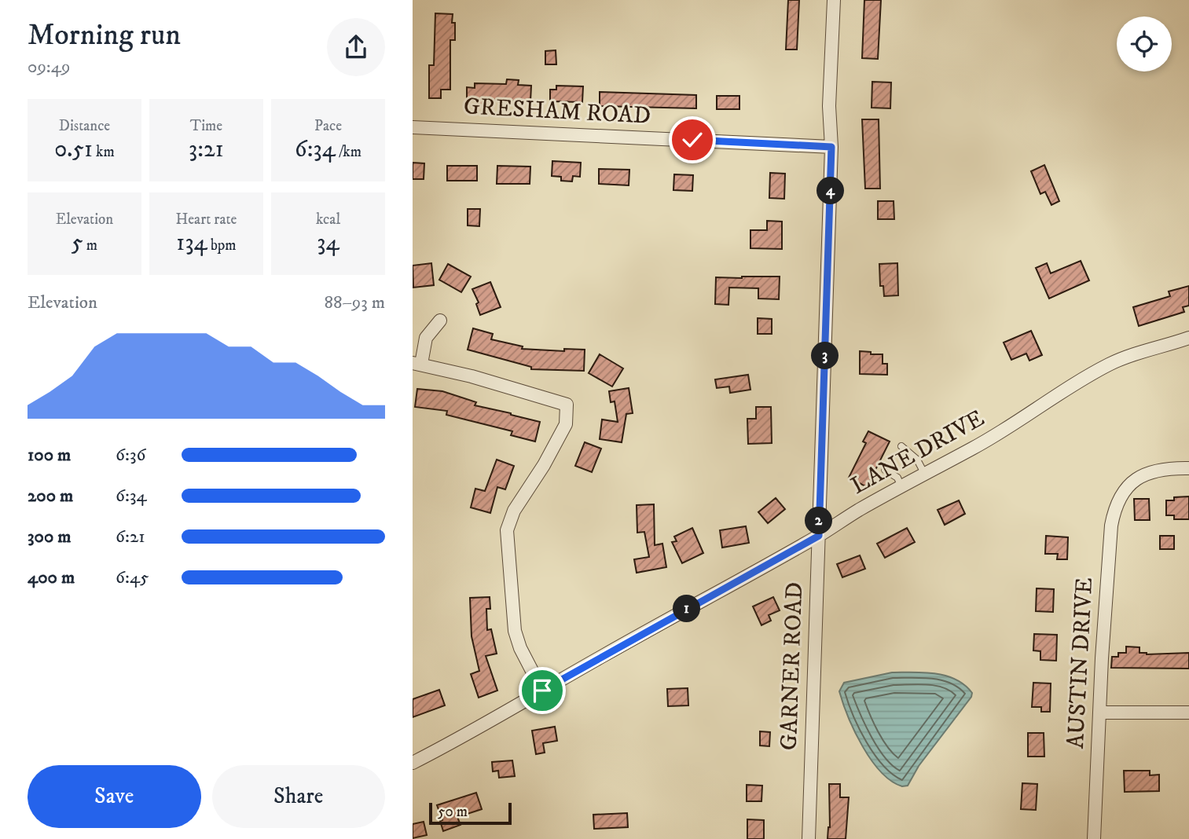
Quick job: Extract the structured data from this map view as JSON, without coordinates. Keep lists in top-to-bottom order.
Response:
{
  "streets": {
    "street": [
      "GRESHAM ROAD",
      "LANE DRIVE",
      "AUSTIN DRIVE",
      "GARNER ROAD"
    ]
  },
  "crossings": [
    ["GRESHAM ROAD", "GARNER ROAD"],
    ["LANE DRIVE", "GARNER ROAD"]
  ],
  "scale_bar": "50 m",
  "page": {
    "heading": ["Morning run", "09:49"],
    "stats": [
      ["Distance", "0.51 km"],
      ["Time", "3:21"],
      ["Pace", "6:34 /km"],
      ["Elevation", "5 m"],
      ["Heart rate", "134 bpm"],
      ["kcal", "34"]
    ],
    "pins": [
      "4",
      "3",
      "2",
      "1"
    ],
    "chart": ["Elevation", "88–93 m"],
    "list": [
      {
        "name": "100 m",
        "note": "6:36"
      },
      {
        "name": "200 m",
        "note": "6:34"
      },
      {
        "name": "300 m",
        "note": "6:21"
      },
      {
        "name": "400 m",
        "note": "6:45"
      }
    ],
    "buttons": ["Save", "Share"],
    "scale": "50 m"
  }
}
